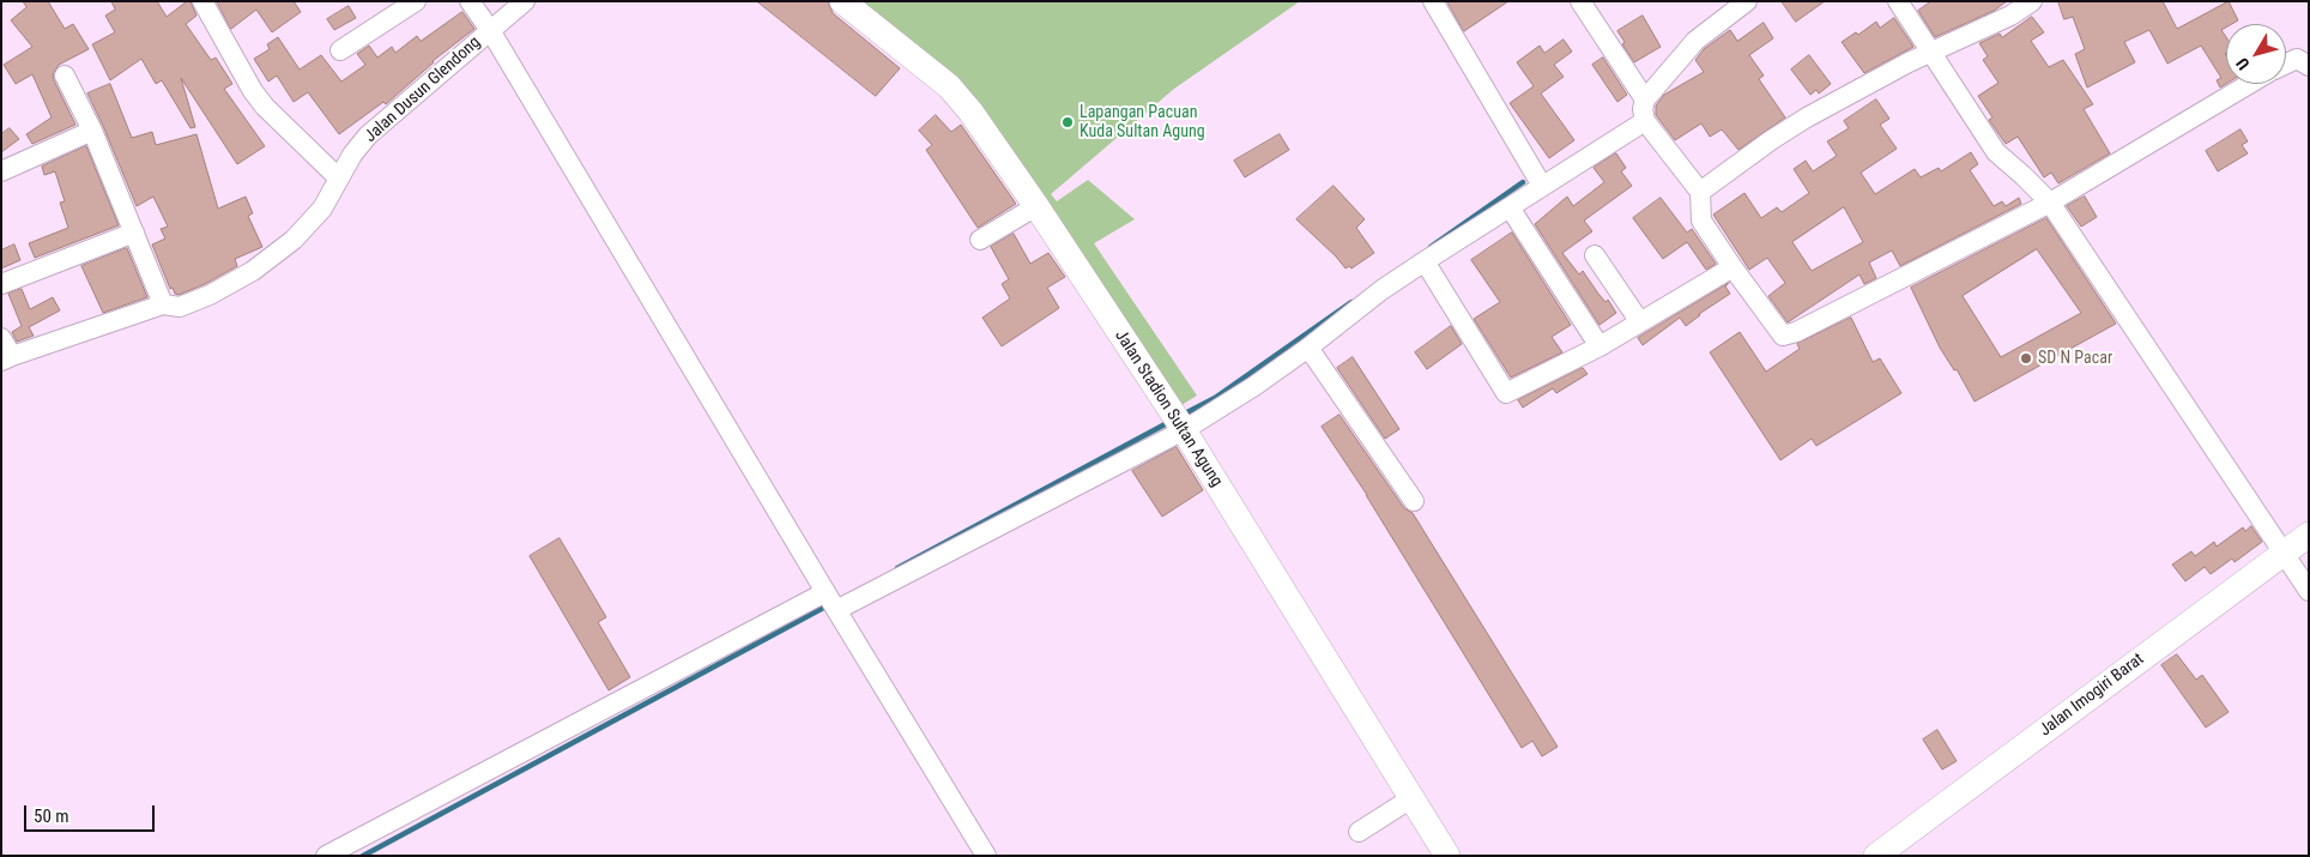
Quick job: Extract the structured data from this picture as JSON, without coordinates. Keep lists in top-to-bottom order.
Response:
{
  "streets": {
    "main road": ["Jalan Stadion Sultan Agung", "Jalan Imogiri Barat"],
    "street": ["Jalan Dusun Glendong"]
  },
  "places": ["Lapangan Pacuan Kuda Sultan Agung", "SD N Pacar"],
  "scale_bar": "50 m",
  "north": "bottom left"
}
